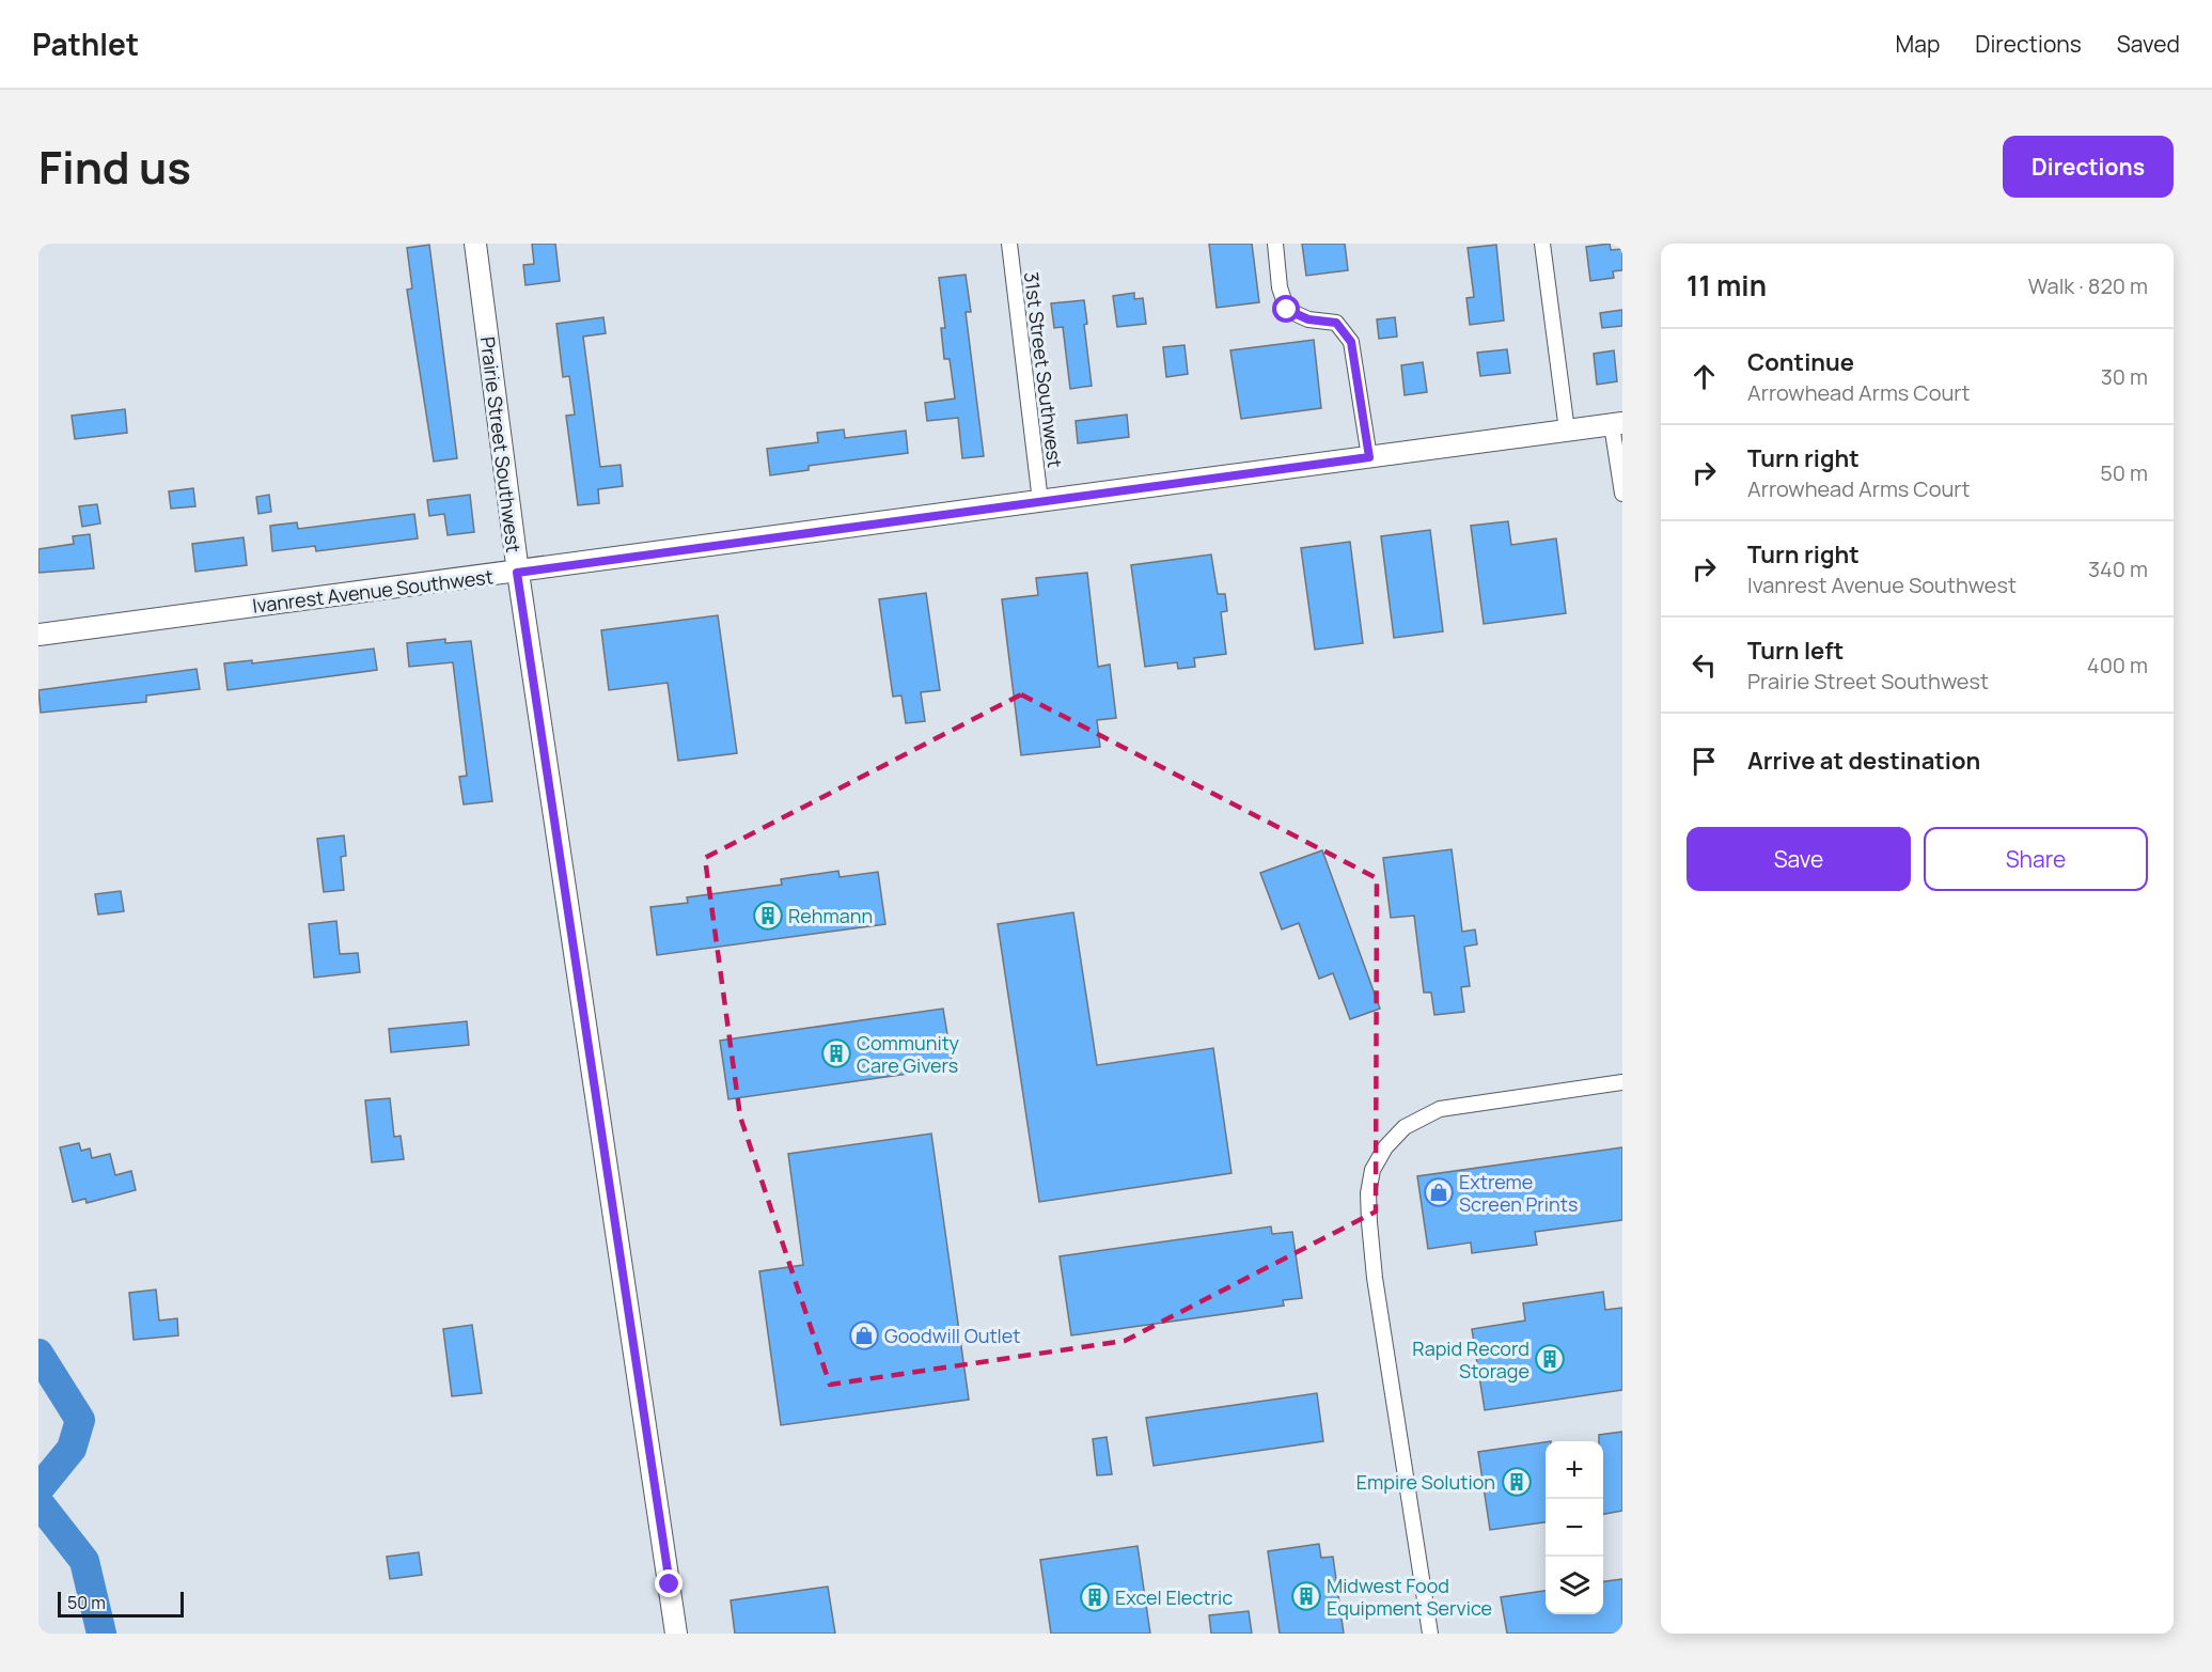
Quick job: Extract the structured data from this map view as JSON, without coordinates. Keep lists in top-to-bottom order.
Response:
{
  "streets": {
    "street": ["31st Street Southwest", "Prairie Street Southwest", "Ivanrest Avenue Southwest"]
  },
  "crossings": [
    ["31st Street Southwest", "Ivanrest Avenue Southwest"],
    ["Prairie Street Southwest", "Ivanrest Avenue Southwest"]
  ],
  "places": {
    "building": [
      "Rehmann",
      "Community Care Givers",
      "Rapid Record Storage",
      "Empire Solution",
      "Midwest Food Equipment Service",
      "Excel Electric"
    ],
    "shop": ["Extreme Screen Prints", "Goodwill Outlet"]
  },
  "scale_bar": "50 m",
  "page": {
    "header": "Pathlet",
    "nav": ["Map", "Directions", "Saved"],
    "title": "Find us",
    "buttons": [
      "Directions",
      ["Save", "Share"]
    ],
    "heading": ["11 min", "Walk · 820 m"],
    "list": [
      ["Continue", "Arrowhead Arms Court", "30 m"],
      ["Turn right", "Arrowhead Arms Court", "50 m"],
      ["Turn right", "Ivanrest Avenue Southwest", "340 m"],
      ["Turn left", "Prairie Street Southwest", "400 m"],
      "Arrive at destination"
    ],
    "map_buttons": ["+", "−"],
    "scale": "50 m"
  }
}
